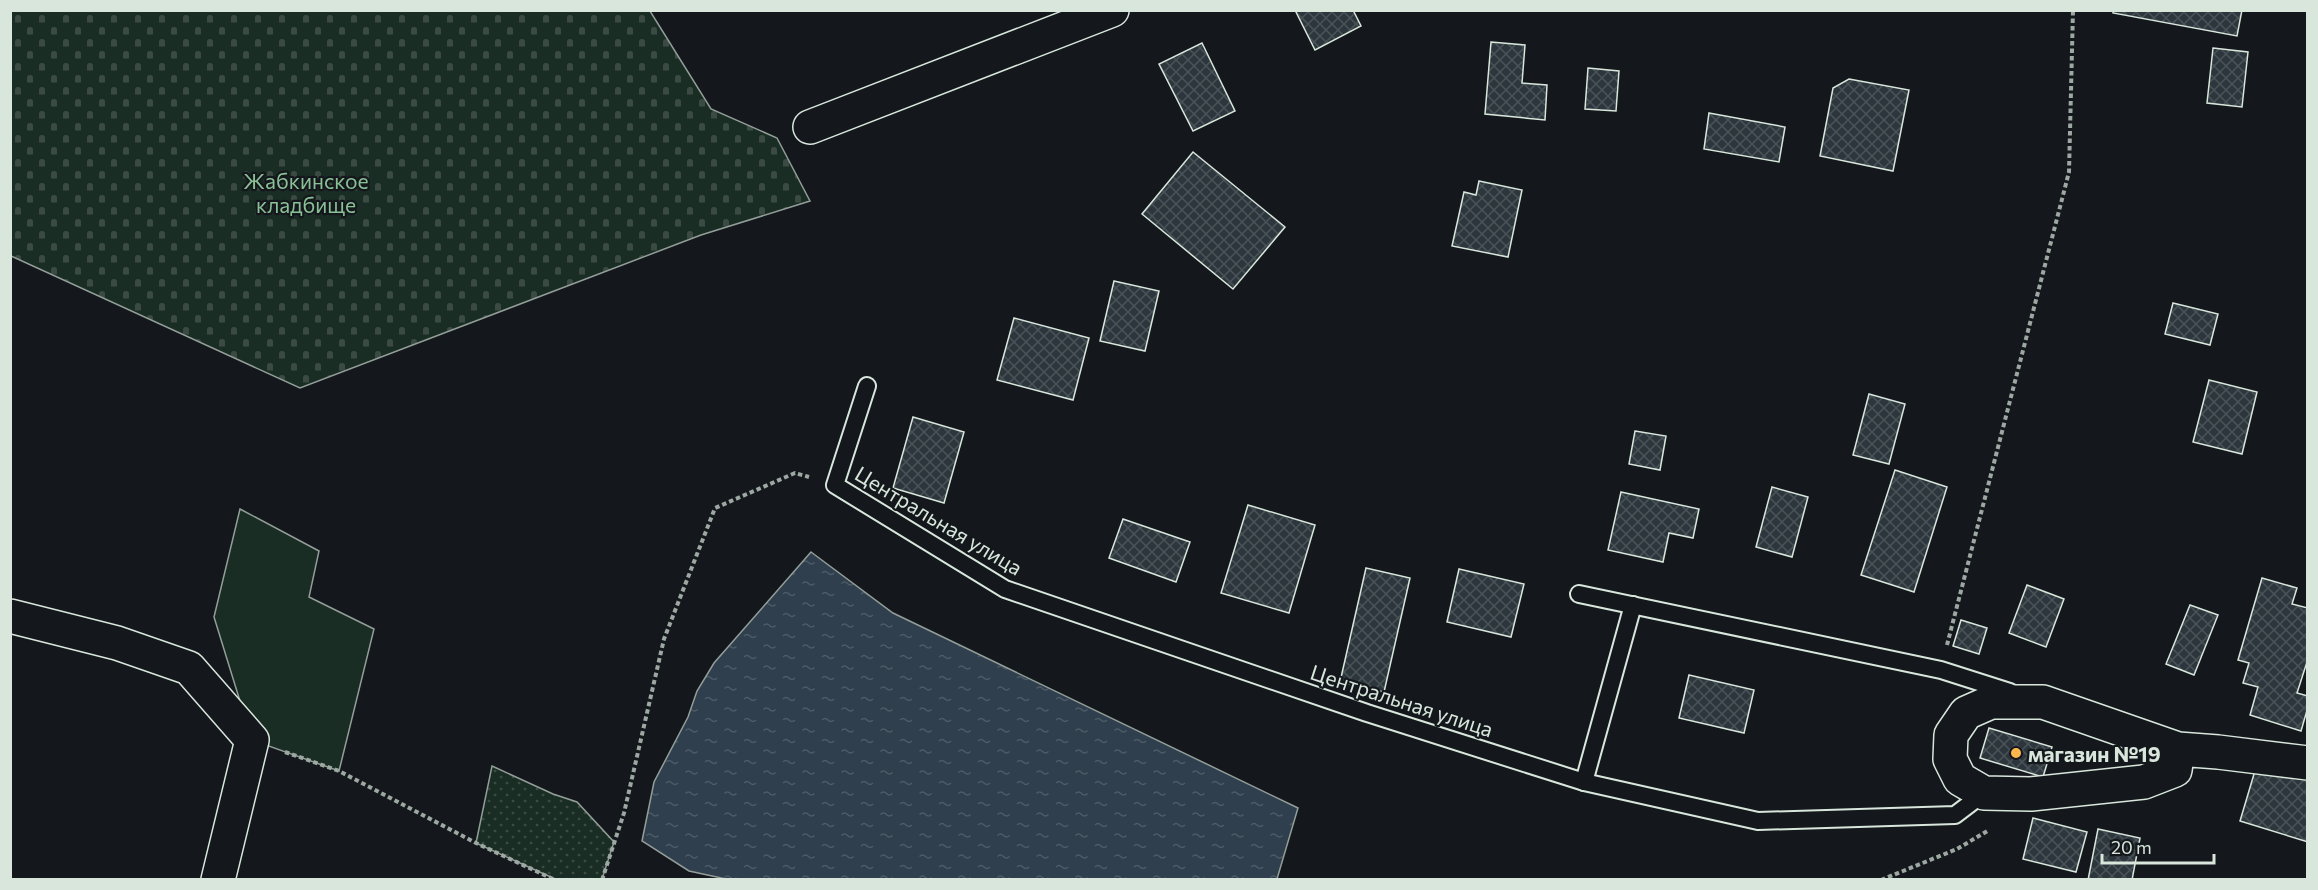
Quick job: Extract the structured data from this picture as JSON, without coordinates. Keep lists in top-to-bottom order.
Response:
{
  "streets": {
    "lane": ["Центральная улица"]
  },
  "parks": ["Жабкинское кладбище"],
  "places": ["магазин №19"],
  "scale_bar": "20 m"
}
